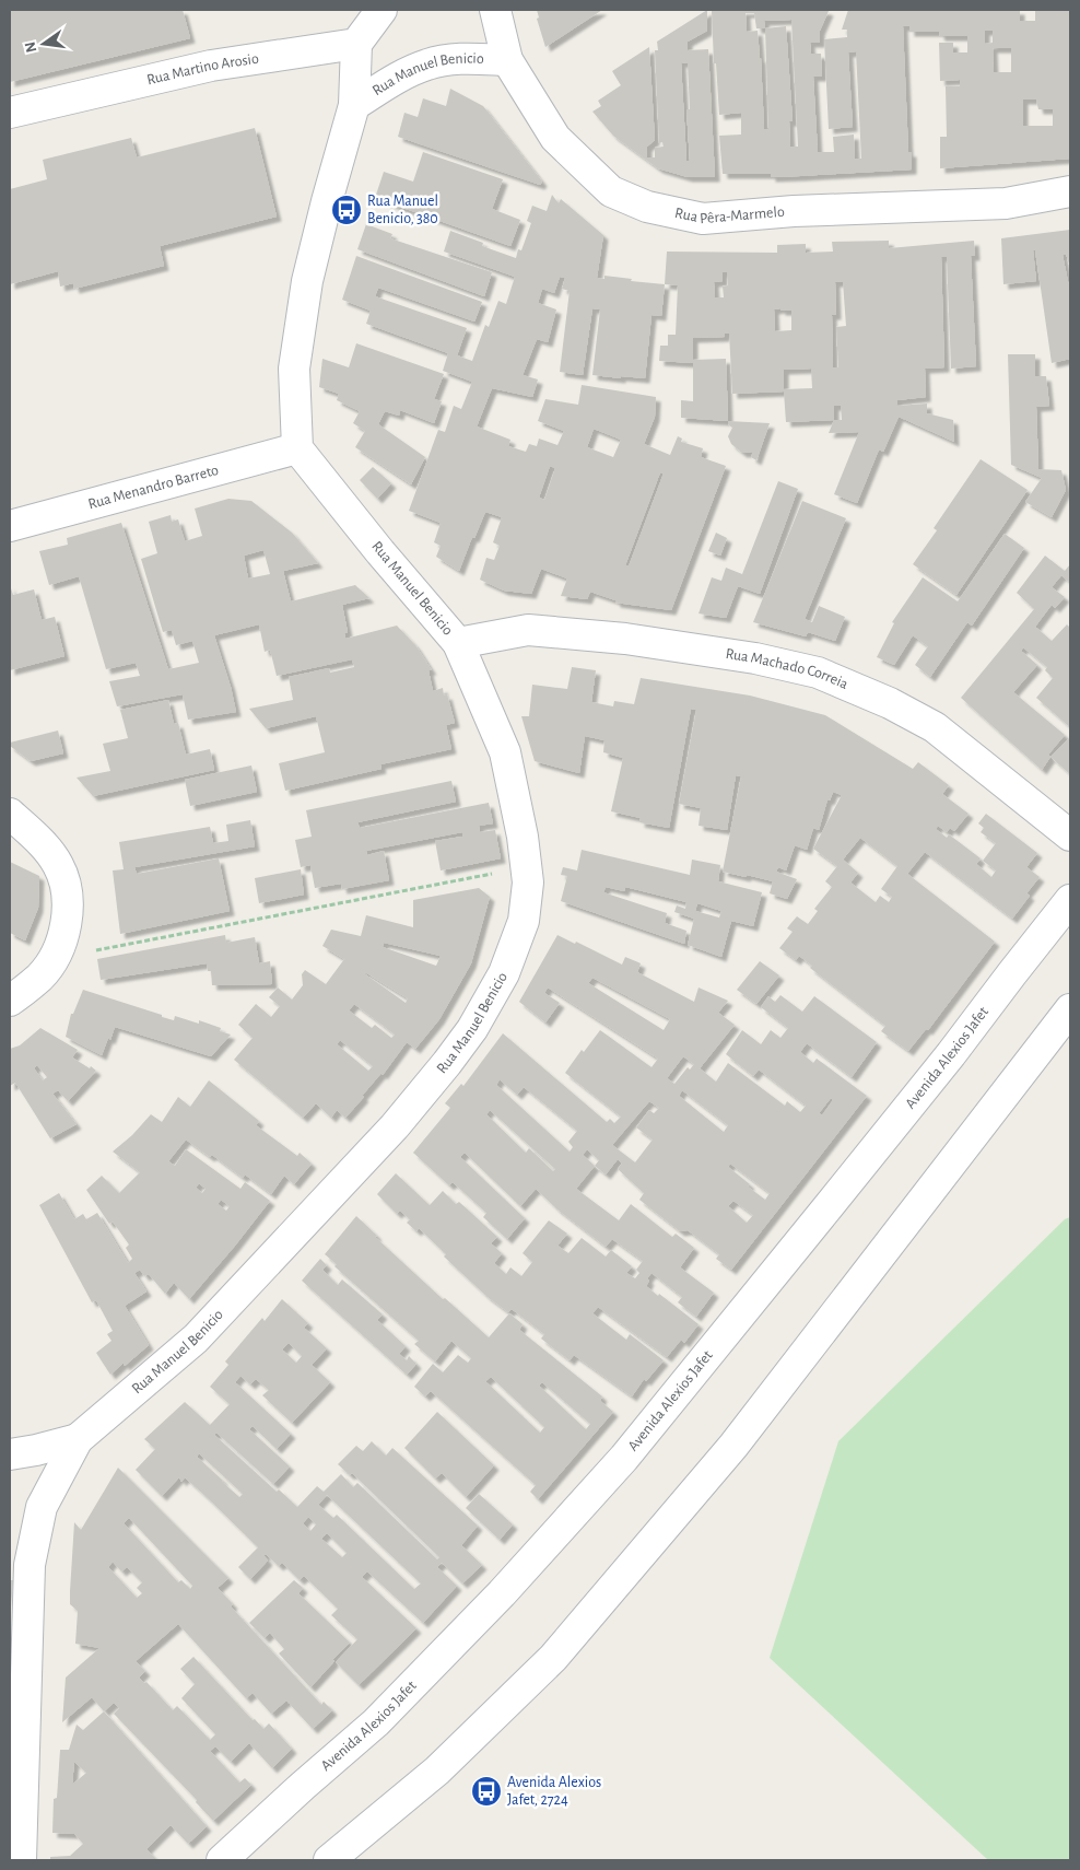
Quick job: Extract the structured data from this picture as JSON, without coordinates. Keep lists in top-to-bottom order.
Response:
{
  "streets": {
    "street": [
      "Rua Martino Arosio",
      "Rua Manuel Benicio",
      "Rua Pêra-Marmelo",
      "Rua Menandro Barreto",
      "Rua Machado Correia",
      "Avenida Alexios Jafet"
    ]
  },
  "crossings": [
    ["Rua Martino Arosio", "Rua Manuel Benicio"],
    ["Rua Manuel Benicio", "Rua Pêra-Marmelo"],
    ["Rua Manuel Benicio", "Rua Menandro Barreto"],
    ["Rua Manuel Benicio", "Rua Machado Correia"]
  ],
  "places": {
    "bus stop": ["Rua Manuel Benicio, 380", "Avenida Alexios Jafet, 2724"]
  },
  "north": "left"
}
